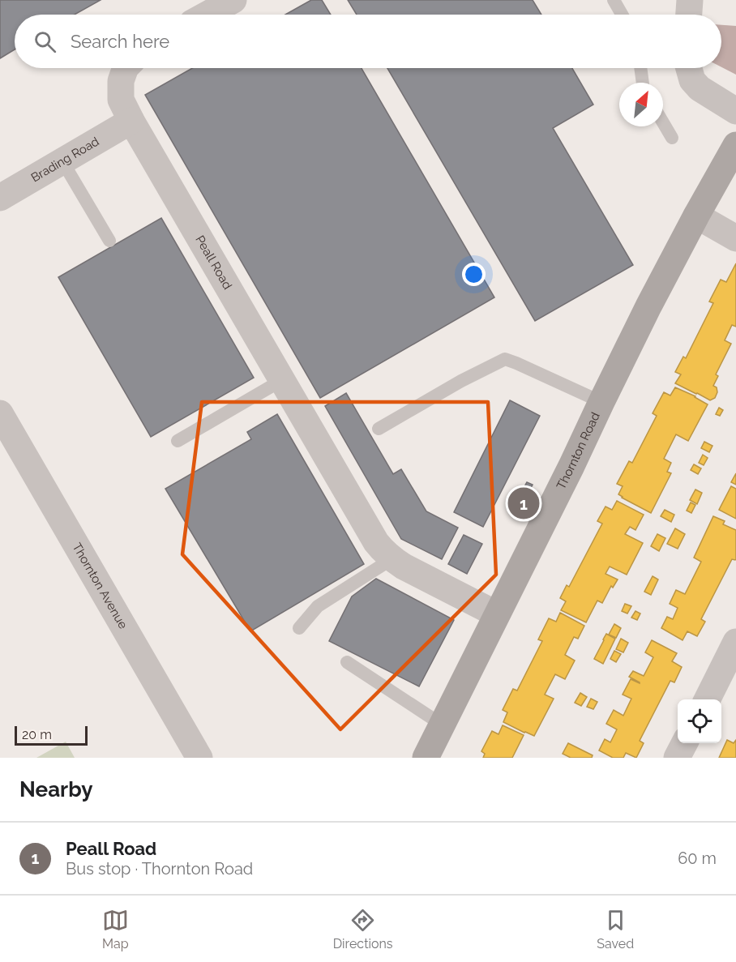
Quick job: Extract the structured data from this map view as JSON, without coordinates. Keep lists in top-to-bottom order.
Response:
{
  "streets": {
    "highway": ["Thornton Road"],
    "street": ["Brading Road", "Peall Road", "Thornton Avenue"]
  },
  "crossings": [
    ["Brading Road", "Peall Road"],
    ["Peall Road", "Thornton Road"]
  ],
  "scale_bar": "20 m",
  "north": "top right",
  "page": {
    "search": "Search here",
    "pins": "1",
    "scale": "20 m",
    "heading": "Nearby",
    "list": [
      {
        "mark": "1",
        "name": "Peall Road",
        "note": "Bus stop · Thornton Road",
        "value": "60 m"
      }
    ],
    "nav": ["Map", "Directions", "Saved"]
  }
}
